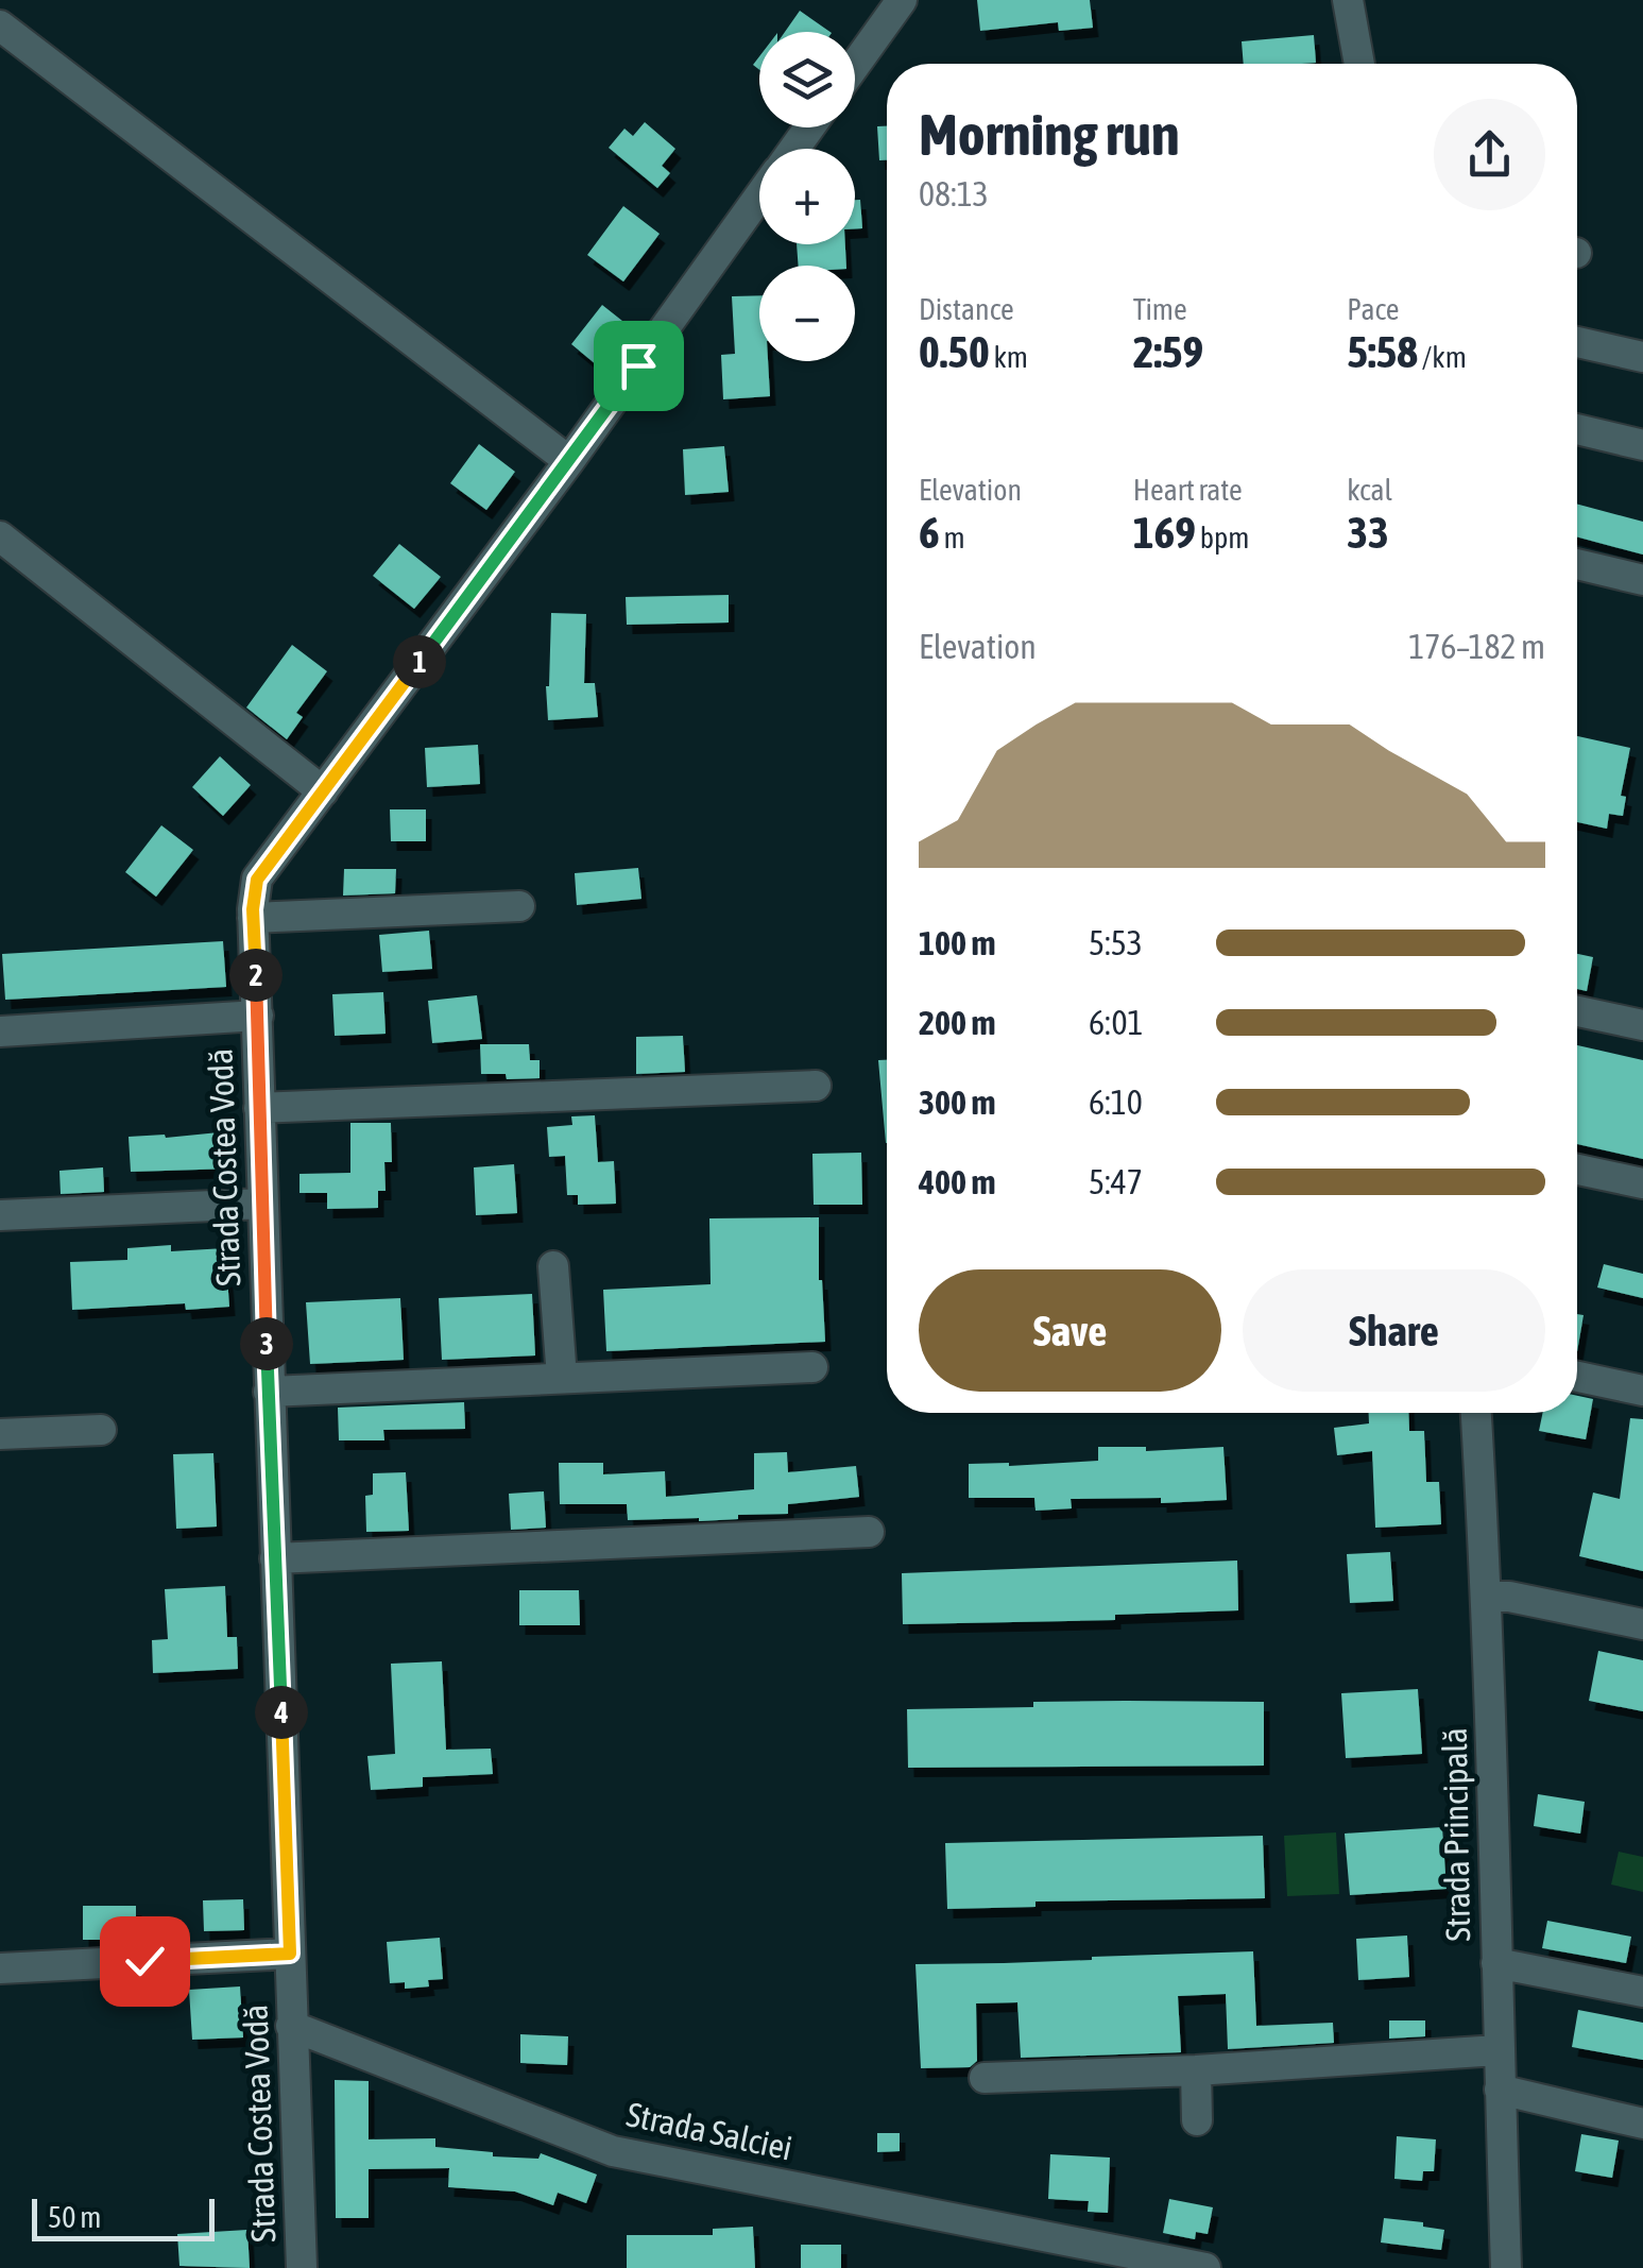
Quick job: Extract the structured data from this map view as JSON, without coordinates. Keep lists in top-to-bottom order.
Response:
{
  "streets": {
    "street": ["Strada Costea Vodă", "Strada Principală", "Strada Salciei"]
  },
  "crossings": [
    ["Strada Costea Vodă", "Strada Salciei"]
  ],
  "scale_bar": "50 m",
  "page": {
    "map_buttons": ["+", "−"],
    "heading": ["Morning run", "08:13"],
    "stats": [
      ["Distance", "0.50 km"],
      ["Time", "2:59"],
      ["Pace", "5:58 /km"],
      ["Elevation", "6 m"],
      ["Heart rate", "169 bpm"],
      ["kcal", "33"]
    ],
    "chart": ["Elevation", "176–182 m"],
    "pins": [
      "1",
      "2",
      "3",
      "4"
    ],
    "list": [
      {
        "name": "100 m",
        "note": "5:53"
      },
      {
        "name": "200 m",
        "note": "6:01"
      },
      {
        "name": "300 m",
        "note": "6:10"
      },
      {
        "name": "400 m",
        "note": "5:47"
      }
    ],
    "buttons": ["Save", "Share"],
    "scale": "50 m"
  }
}
